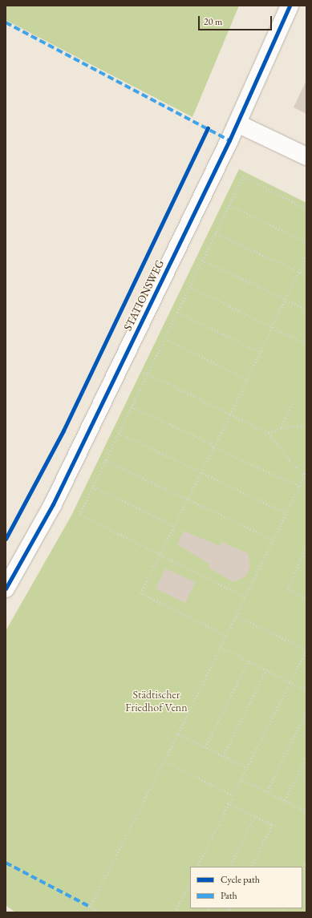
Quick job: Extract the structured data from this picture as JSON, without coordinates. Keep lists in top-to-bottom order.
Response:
{
  "streets": {
    "street": ["STATIONSWEG"]
  },
  "parks": ["Städtischer Friedhof Venn"],
  "legend": ["Cycle path", "Path"],
  "scale_bar": "20 m"
}
